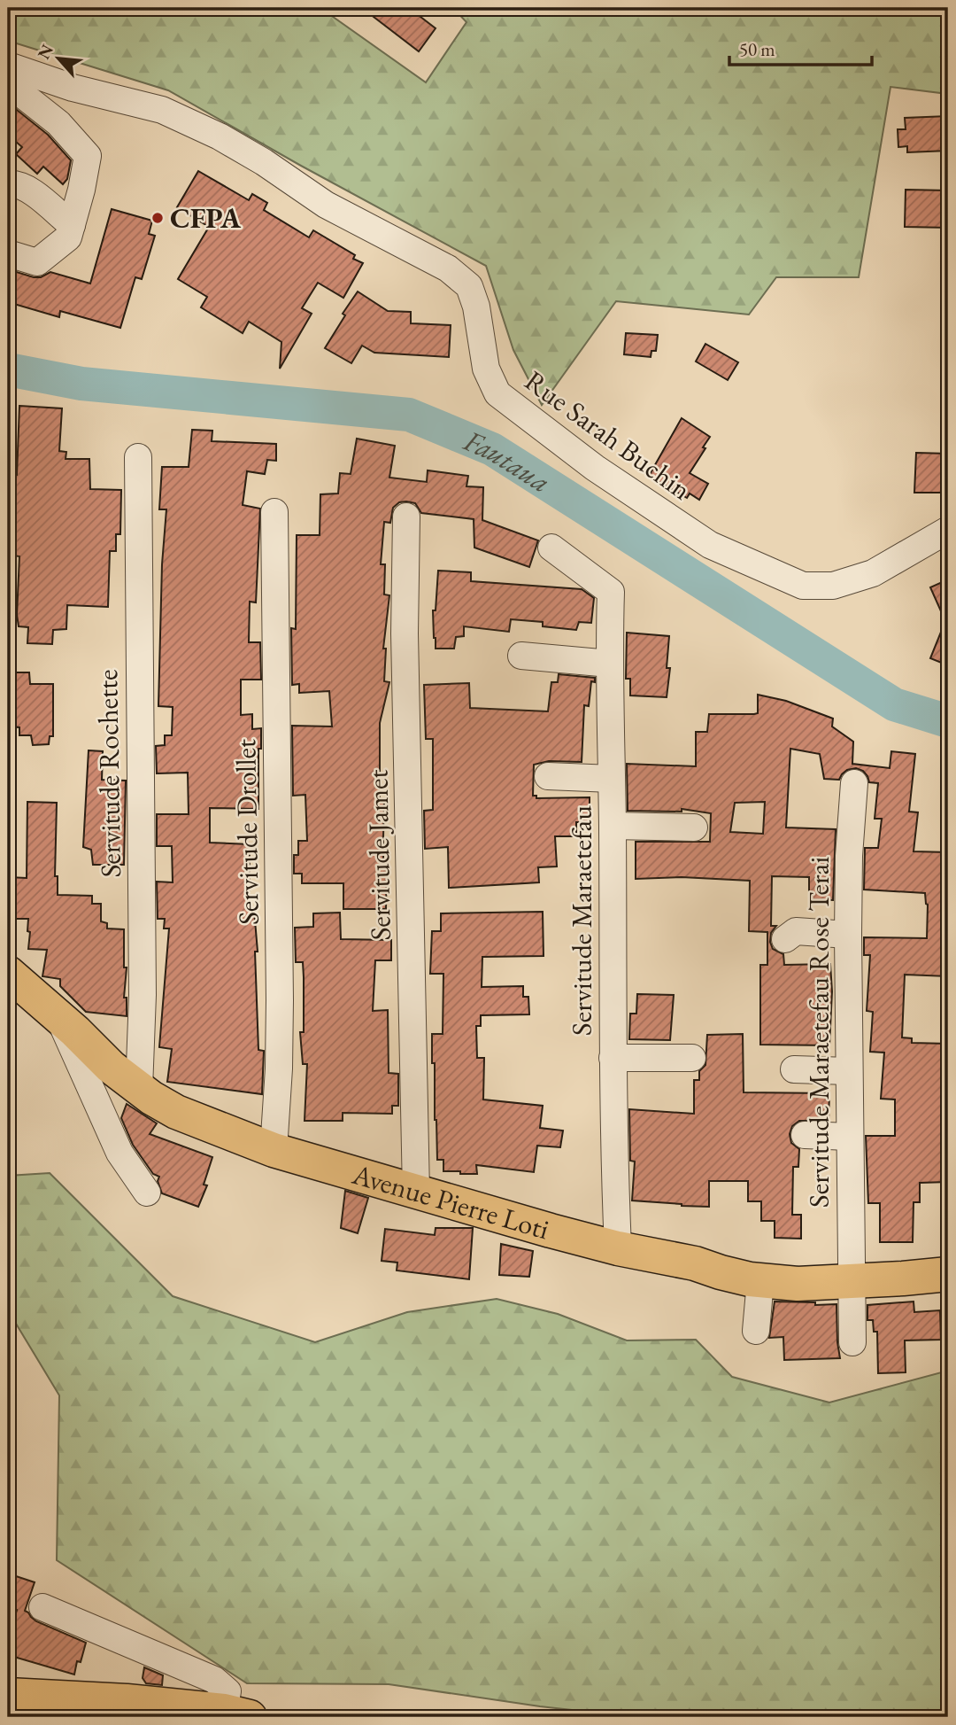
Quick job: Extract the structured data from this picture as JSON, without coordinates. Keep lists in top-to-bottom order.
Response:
{
  "streets": {
    "main road": ["Avenue Pierre Loti"],
    "street": [
      "Rue Sarah Buchin",
      "Servitude Rochette",
      "Servitude Drollet",
      "Servitude Jamet",
      "Servitude Maraetefau",
      "Servitude Maraetefau Rose Terai"
    ]
  },
  "crossings": [
    ["Servitude Rochette", "Avenue Pierre Loti"],
    ["Servitude Drollet", "Avenue Pierre Loti"],
    ["Servitude Jamet", "Avenue Pierre Loti"],
    ["Servitude Maraetefau", "Avenue Pierre Loti"],
    ["Servitude Maraetefau Rose Terai", "Avenue Pierre Loti"]
  ],
  "water": ["Fautaua"],
  "places": ["CFPA"],
  "scale_bar": "50 m",
  "north": "top left"
}
